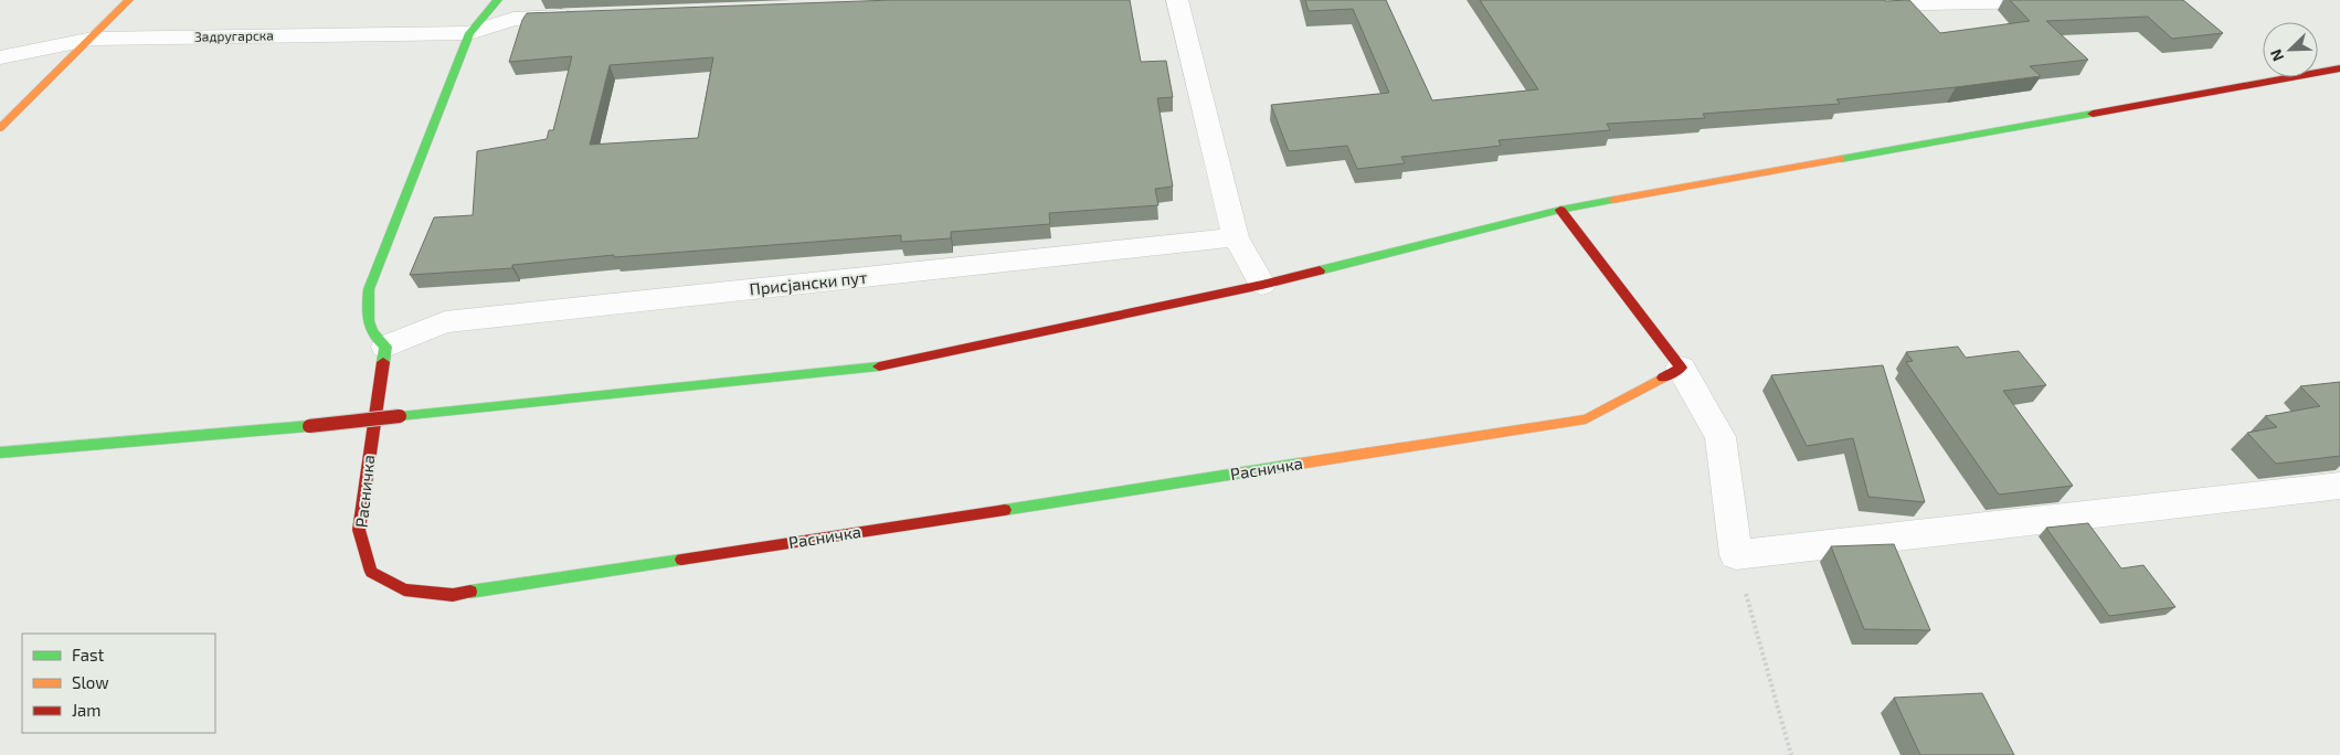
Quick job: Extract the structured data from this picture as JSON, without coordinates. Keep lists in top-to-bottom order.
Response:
{
  "streets": {
    "street": ["Задругарска", "Присјански пут", "Расничка"]
  },
  "crossings": [
    ["Присјански пут", "Расничка"]
  ],
  "legend": ["Fast", "Slow", "Jam"],
  "north": "bottom left"
}
